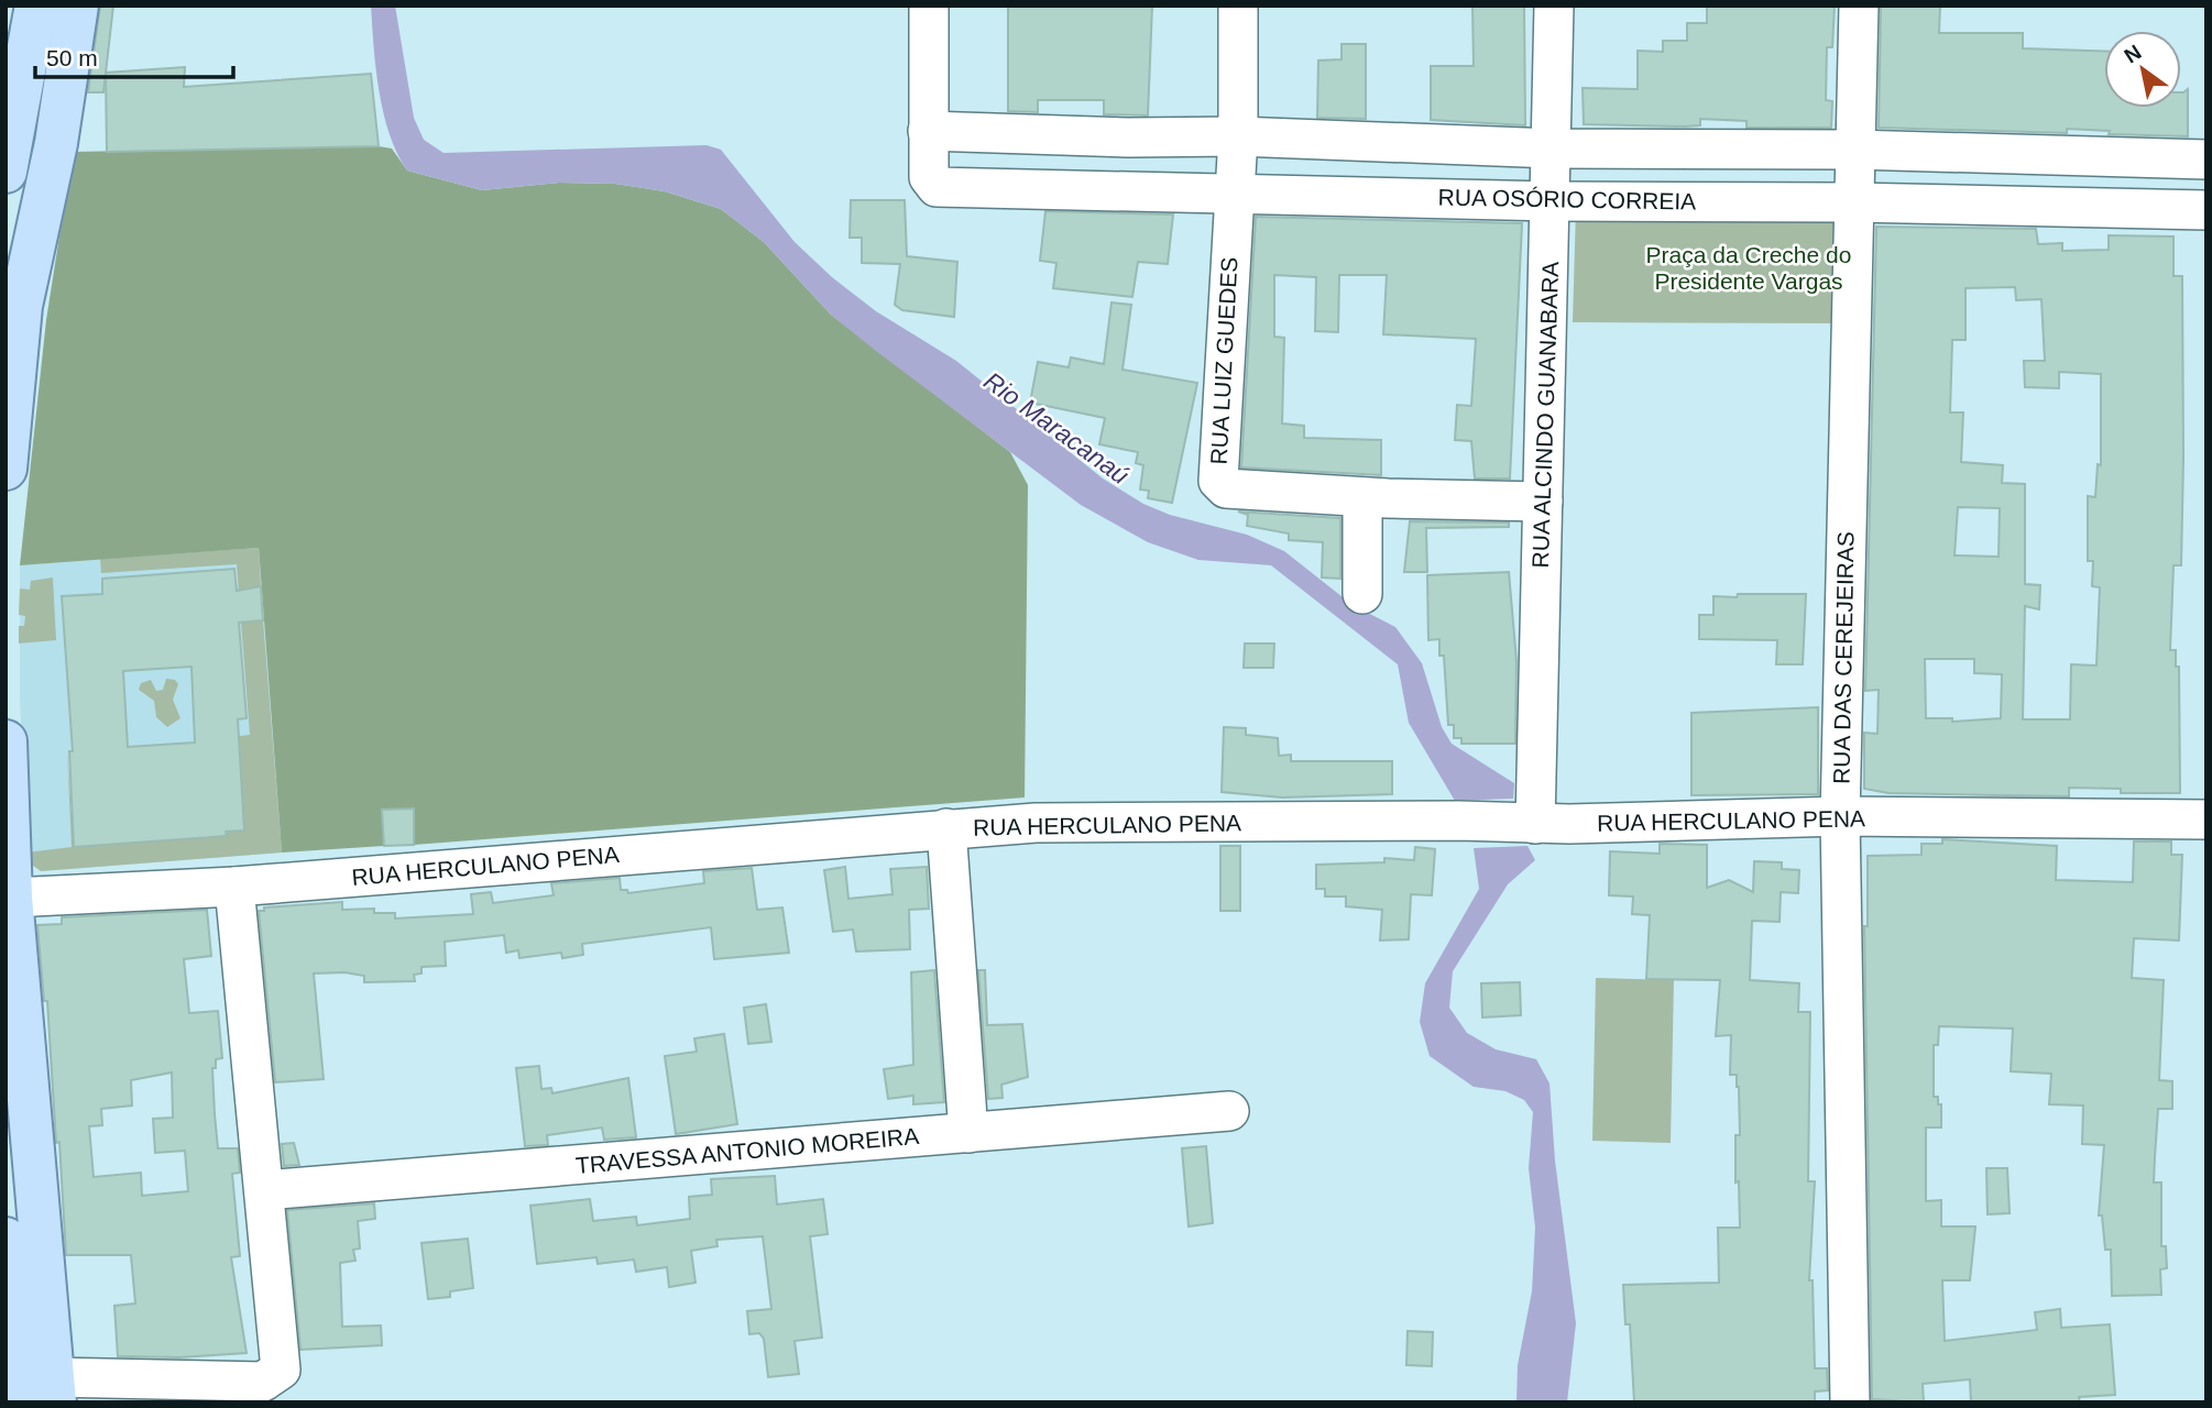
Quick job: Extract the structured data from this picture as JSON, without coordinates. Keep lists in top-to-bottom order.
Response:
{
  "streets": {
    "street": [
      "RUA OSÓRIO CORREIA",
      "RUA LUIZ GUEDES",
      "RUA ALCINDO GUANABARA",
      "RUA DAS CEREJEIRAS",
      "RUA HERCULANO PENA",
      "TRAVESSA ANTONIO MOREIRA"
    ]
  },
  "crossings": [
    ["RUA OSÓRIO CORREIA", "RUA LUIZ GUEDES"],
    ["RUA OSÓRIO CORREIA", "RUA ALCINDO GUANABARA"],
    ["RUA OSÓRIO CORREIA", "RUA DAS CEREJEIRAS"],
    ["RUA LUIZ GUEDES", "RUA ALCINDO GUANABARA"],
    ["RUA ALCINDO GUANABARA", "RUA HERCULANO PENA"],
    ["RUA DAS CEREJEIRAS", "RUA HERCULANO PENA"]
  ],
  "water": ["Rio Maracanaú"],
  "parks": ["Praça da Creche do Presidente Vargas"],
  "scale_bar": "50 m",
  "north": "top left"
}
